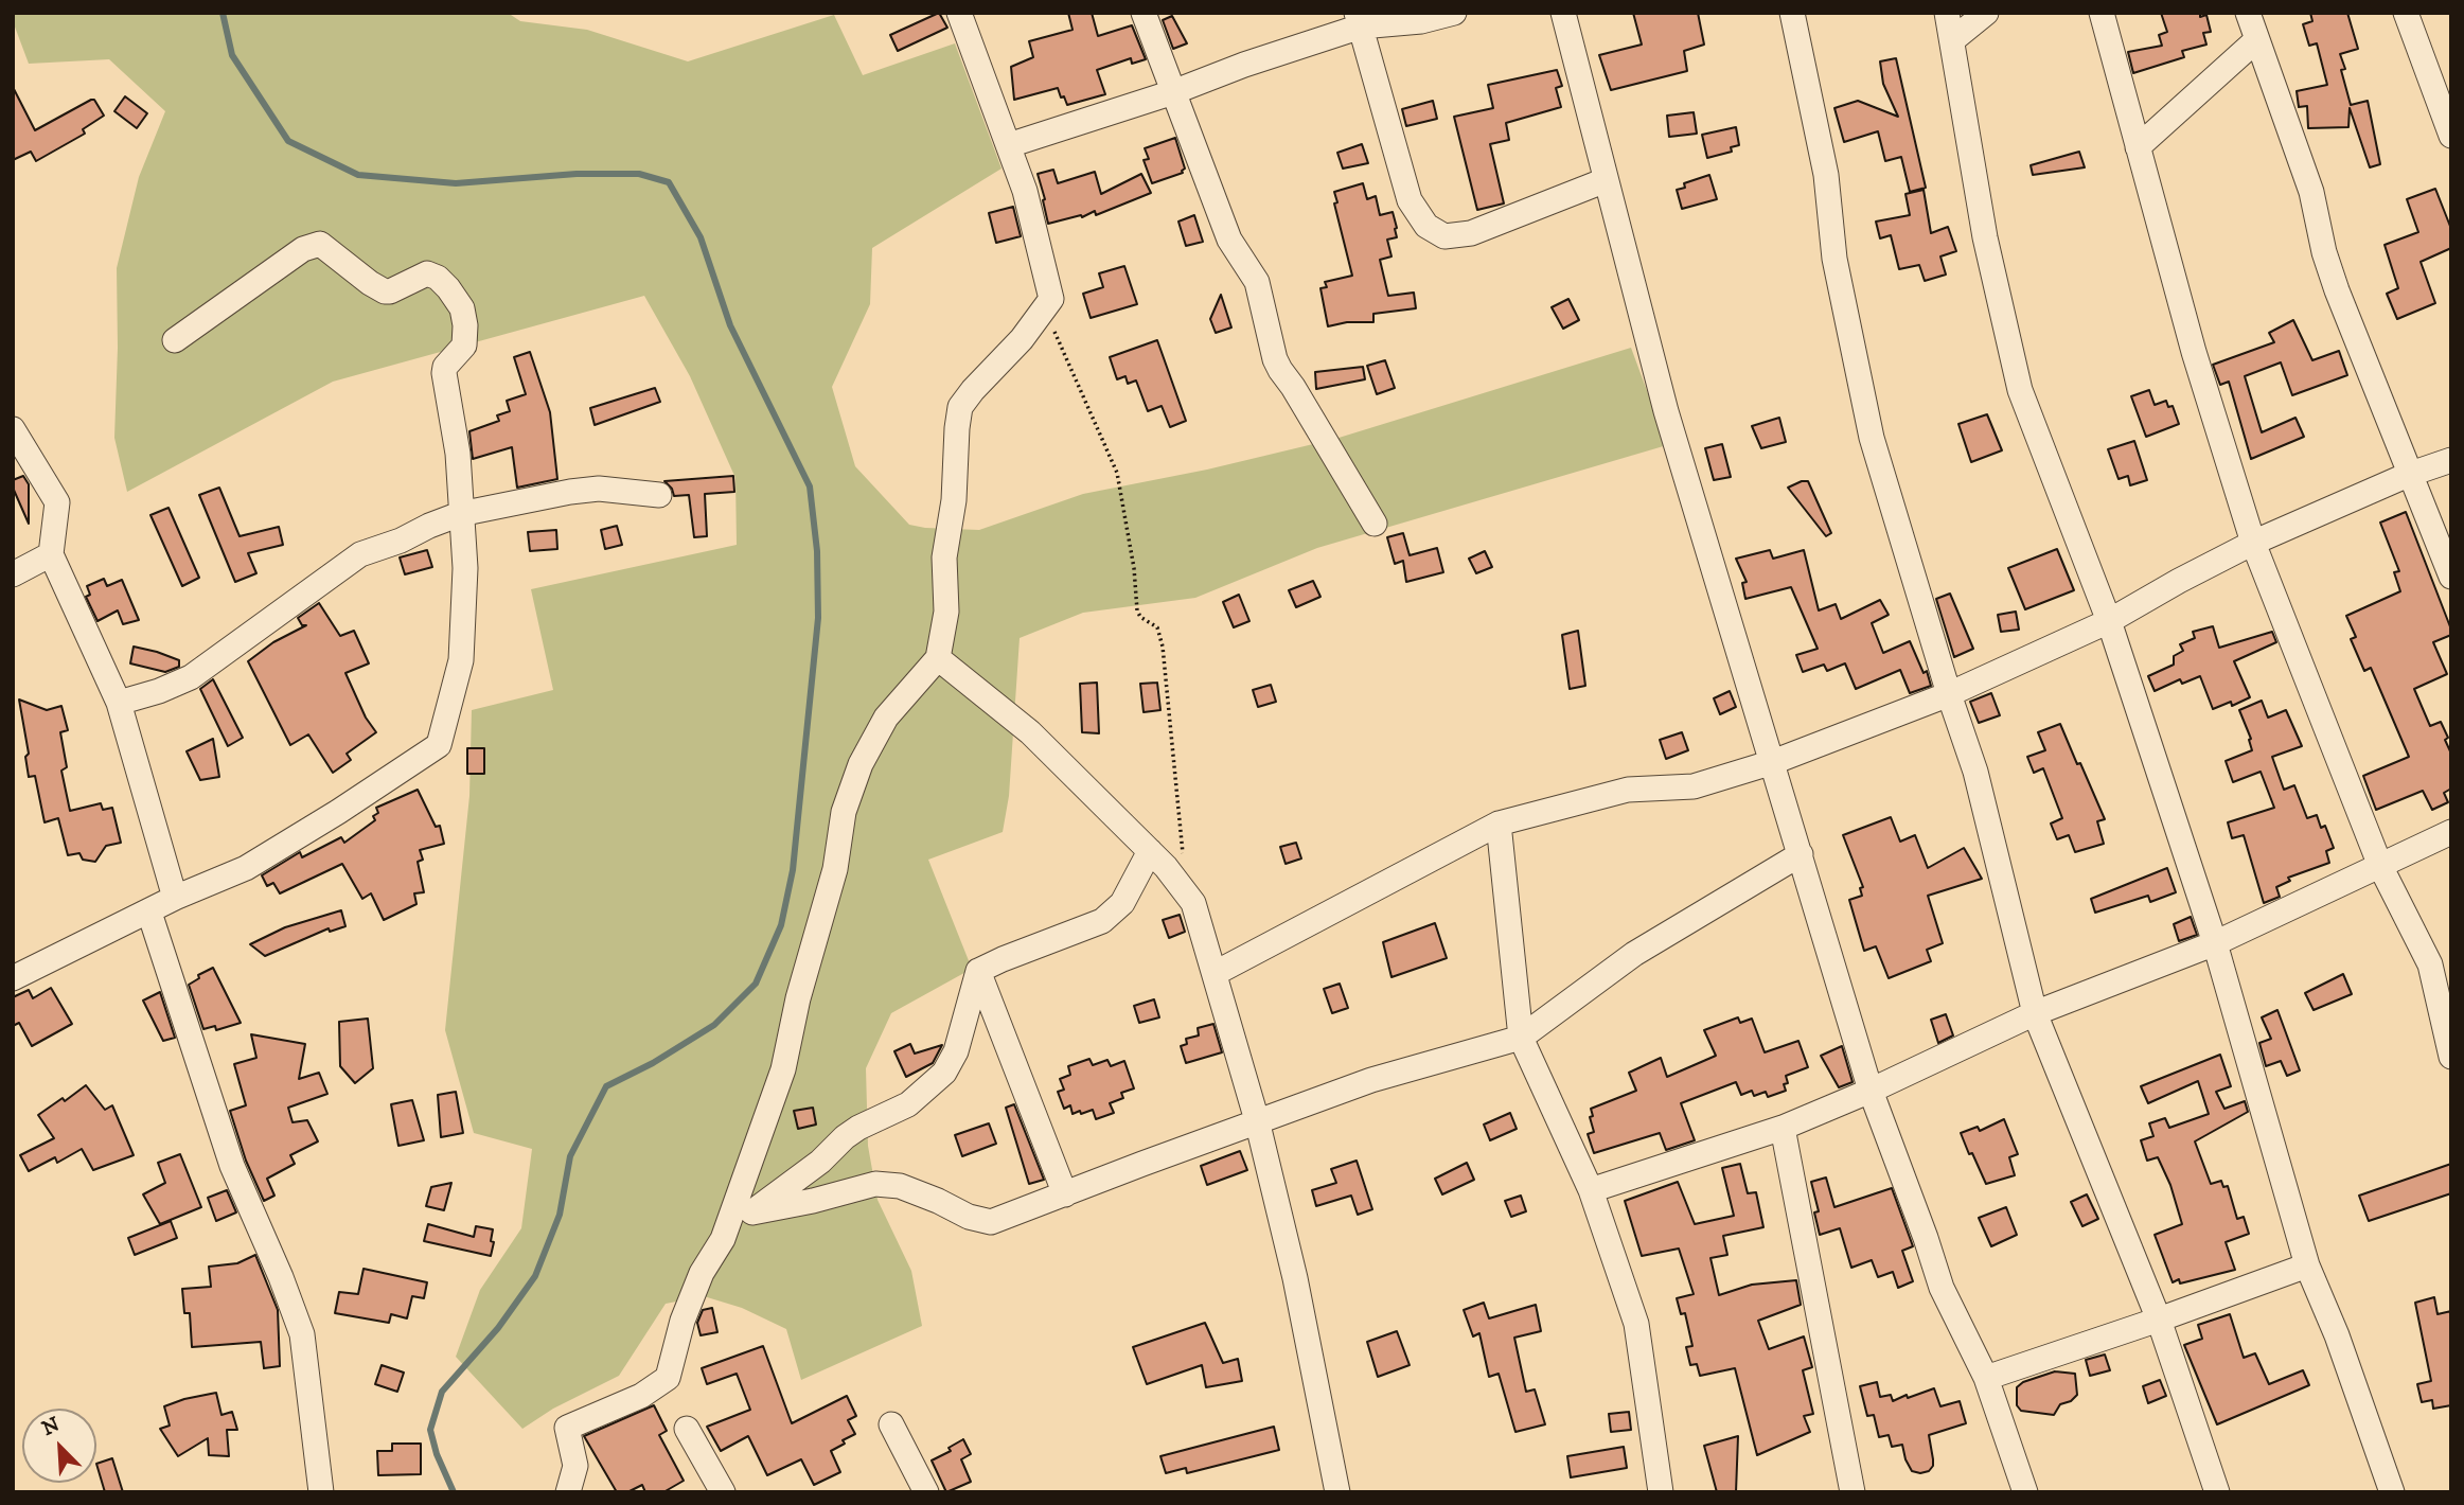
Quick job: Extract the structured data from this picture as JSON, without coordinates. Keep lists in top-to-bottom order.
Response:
{
  "north": "top left"
}
